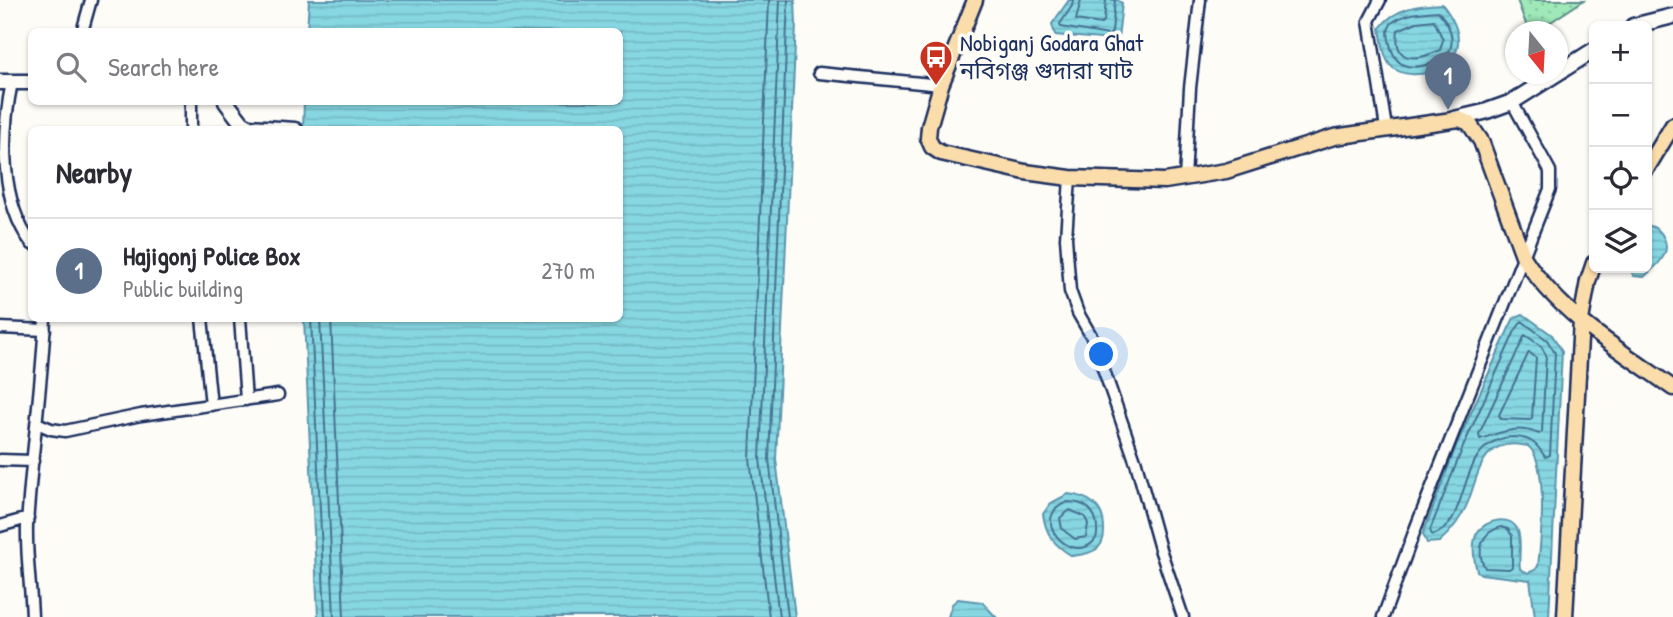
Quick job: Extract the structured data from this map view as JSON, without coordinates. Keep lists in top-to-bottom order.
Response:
{
  "places": {
    "bus stop": ["Nobiganj Godara Ghat নবিগঞ্জ গুদারা ঘাট"]
  },
  "north": "bottom",
  "page": {
    "map_buttons": ["+", "−"],
    "search": "Search here",
    "pins": "1",
    "heading": "Nearby",
    "list": [
      {
        "mark": "1",
        "name": "Hajigonj Police Box",
        "note": "Public building",
        "value": "270 m"
      }
    ]
  }
}
